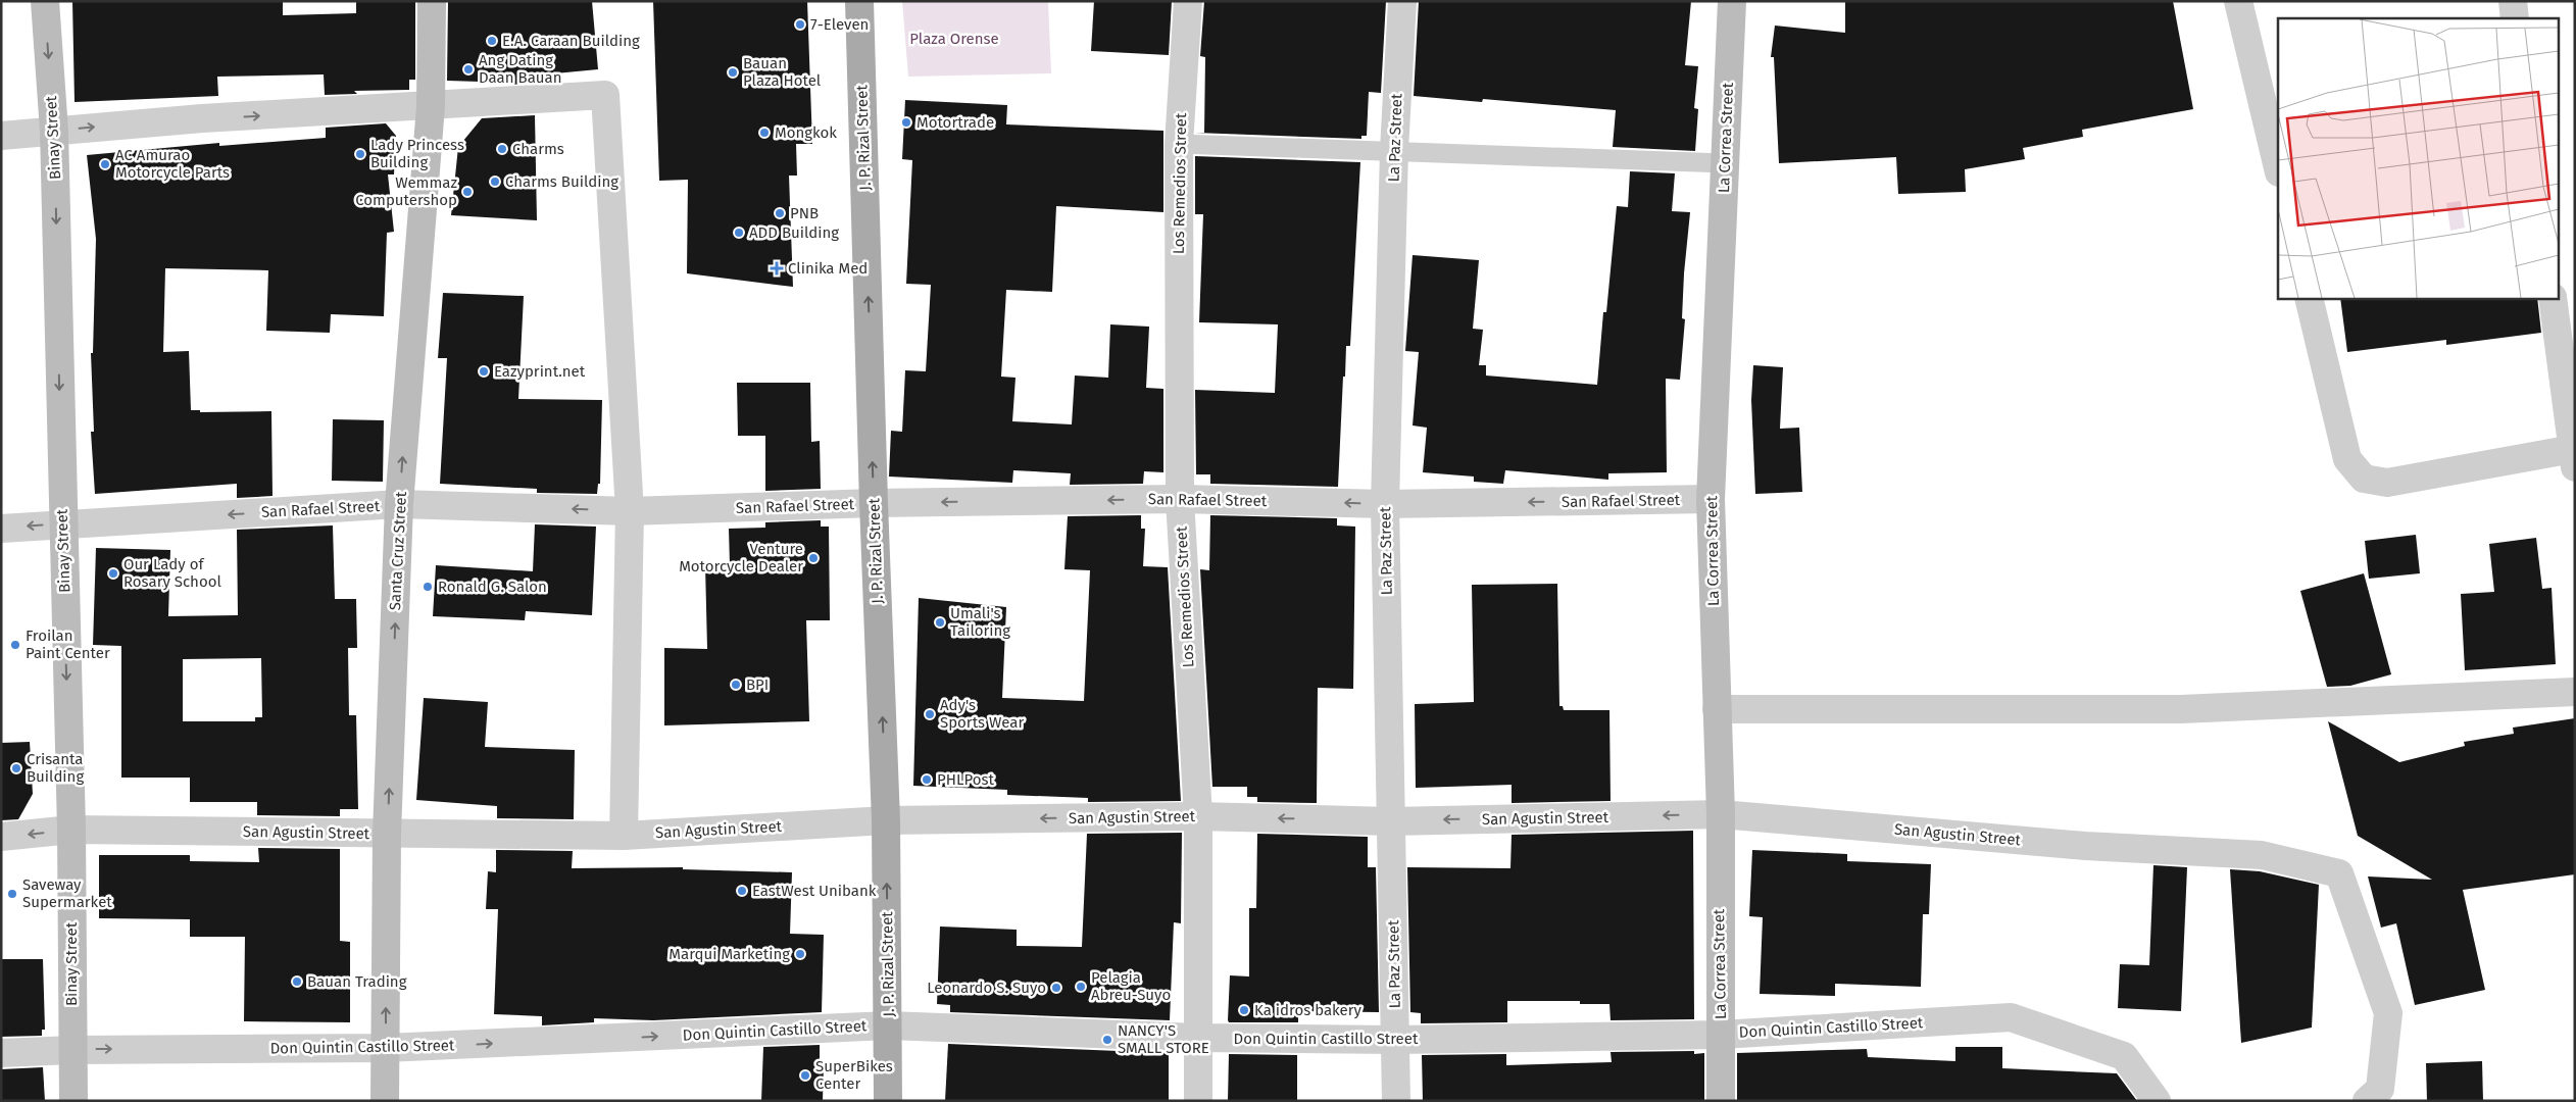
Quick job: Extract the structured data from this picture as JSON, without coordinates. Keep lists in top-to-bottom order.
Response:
{
  "streets": {
    "main road": ["J. P. Rizal Street"],
    "street": [
      "Binay Street",
      "La Paz Street",
      "La Correa Street",
      "Los Remedios Street",
      "San Rafael Street",
      "Santa Cruz Street",
      "San Agustin Street",
      "Don Quintin Castillo Street"
    ]
  },
  "crossings": [
    ["Binay Street", "San Rafael Street"],
    ["Binay Street", "San Agustin Street"],
    ["Binay Street", "Don Quintin Castillo Street"],
    ["J. P. Rizal Street", "San Rafael Street"],
    ["J. P. Rizal Street", "San Agustin Street"],
    ["J. P. Rizal Street", "Don Quintin Castillo Street"],
    ["La Paz Street", "San Rafael Street"],
    ["La Paz Street", "San Agustin Street"],
    ["La Paz Street", "Don Quintin Castillo Street"],
    ["La Correa Street", "San Rafael Street"],
    ["La Correa Street", "San Agustin Street"],
    ["La Correa Street", "Don Quintin Castillo Street"],
    ["Los Remedios Street", "San Rafael Street"],
    ["Los Remedios Street", "San Agustin Street"],
    ["Los Remedios Street", "Don Quintin Castillo Street"],
    ["San Rafael Street", "Santa Cruz Street"],
    ["Santa Cruz Street", "San Agustin Street"],
    ["Santa Cruz Street", "Don Quintin Castillo Street"]
  ],
  "one_way": [
    "Binay Street",
    "J. P. Rizal Street",
    "San Rafael Street",
    "San Agustin Street",
    "Don Quintin Castillo Street"
  ],
  "parks": ["Plaza Orense"],
  "places": {
    "other": [
      "7-Eleven",
      "E.A. Caraan Building",
      "Ang Dating Daan Bauan",
      "Bauan Plaza Hotel",
      "Motortrade",
      "Mongkok",
      "Charms",
      "Lady Princess Building",
      "AC Amurao Motorcycle Parts",
      "Charms Building",
      "Wemmaz Computershop",
      "PNB",
      "ADD Building",
      "Eazyprint.net",
      "Venture Motorcycle Dealer",
      "Our Lady of Rosary School",
      "Ronald G. Salon",
      "Umali's Tailoring",
      "Froilan Paint Center",
      "BPI",
      "Ady's Sports Wear",
      "Crisanta Building",
      "PHLPost",
      "EastWest Unibank",
      "Saveway Supermarket",
      "Marqui Marketing",
      "Bauan Trading",
      "Pelagia Abreu-Suyo",
      "Leonardo S. Suyo",
      "Ka idros bakery",
      "NANCY'S SMALL STORE",
      "SuperBikes Center"
    ],
    "health": ["Clinika Med"]
  }
}
